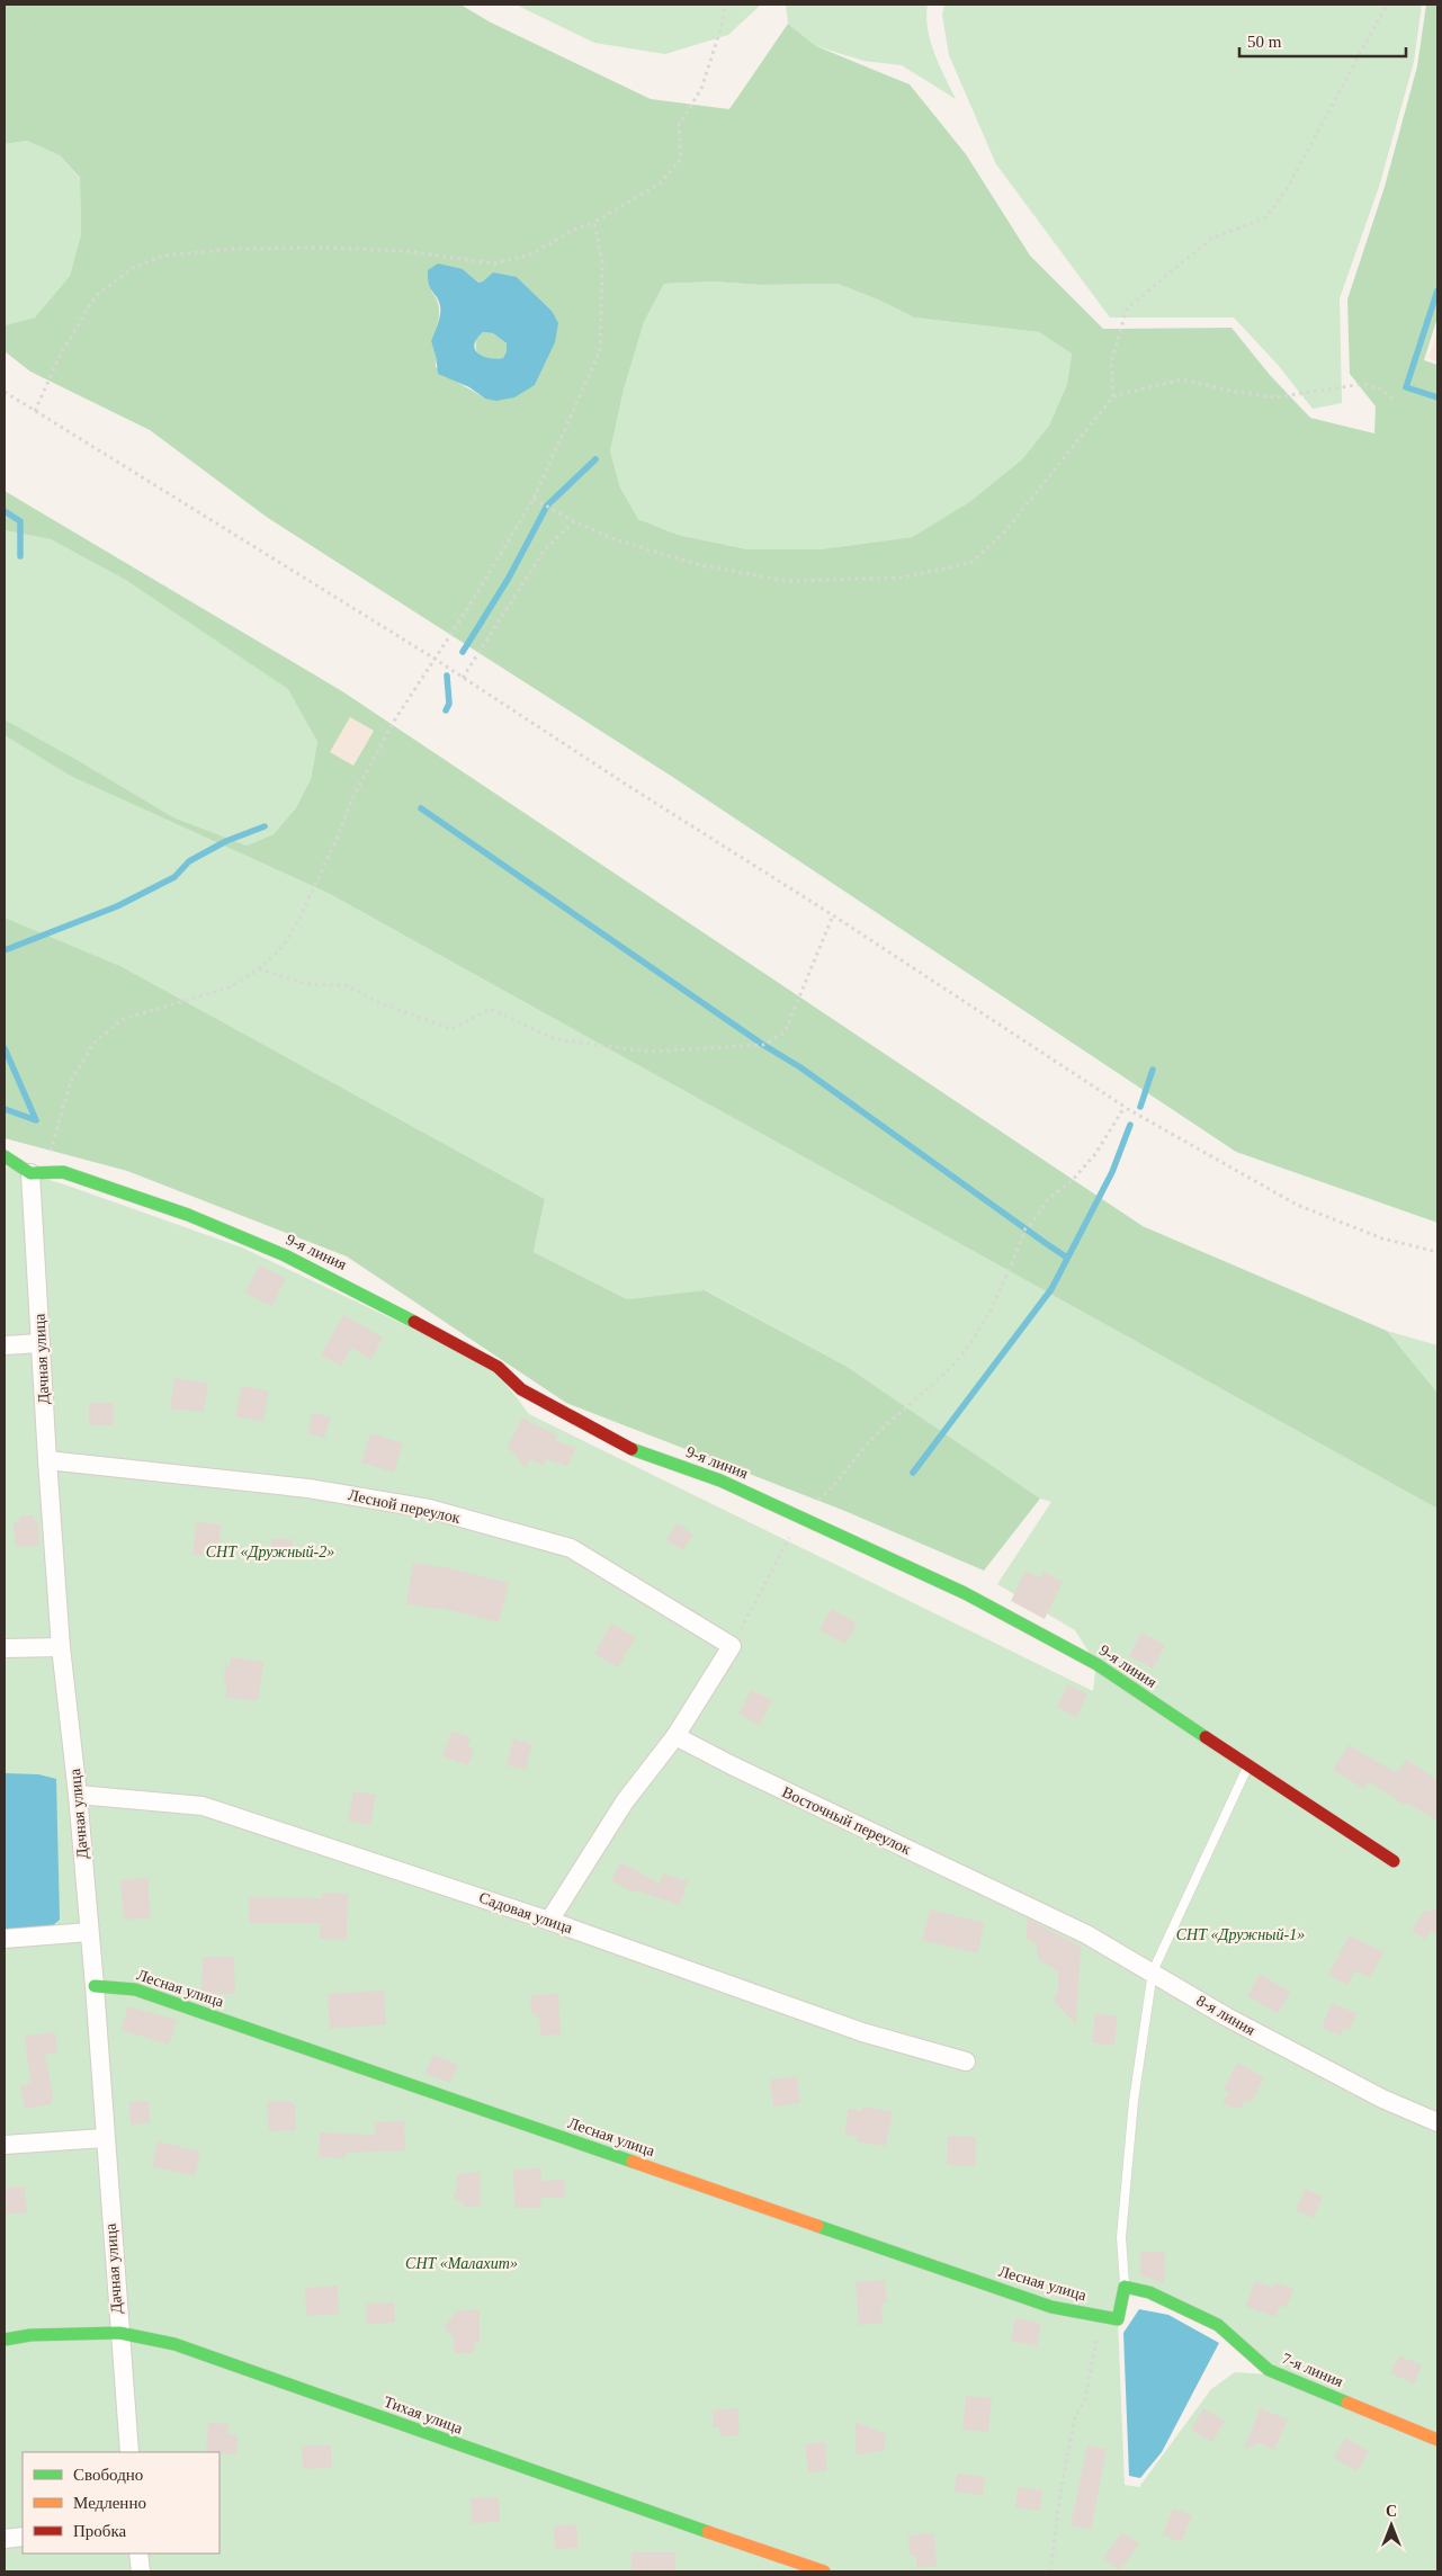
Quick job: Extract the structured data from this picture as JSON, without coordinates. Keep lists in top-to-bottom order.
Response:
{
  "streets": {
    "street": [
      "9-я линия",
      "Дачная улица",
      "Лесной переулок",
      "Восточный переулок",
      "Садовая улица",
      "Лесная улица",
      "8-я линия",
      "7-я линия",
      "Тихая улица"
    ]
  },
  "crossings": [
    ["9-я линия", "Дачная улица"],
    ["Дачная улица", "Лесной переулок"],
    ["Дачная улица", "Садовая улица"],
    ["Дачная улица", "Лесная улица"],
    ["Дачная улица", "Тихая улица"],
    ["Восточный переулок", "8-я линия"]
  ],
  "parks": ["СНТ «Дружный-2»", "СНТ «Дружный-1»", "СНТ «Малахит»"],
  "legend": ["Свободно", "Медленно", "Пробка"],
  "scale_bar": "50 m",
  "north": "top"
}
